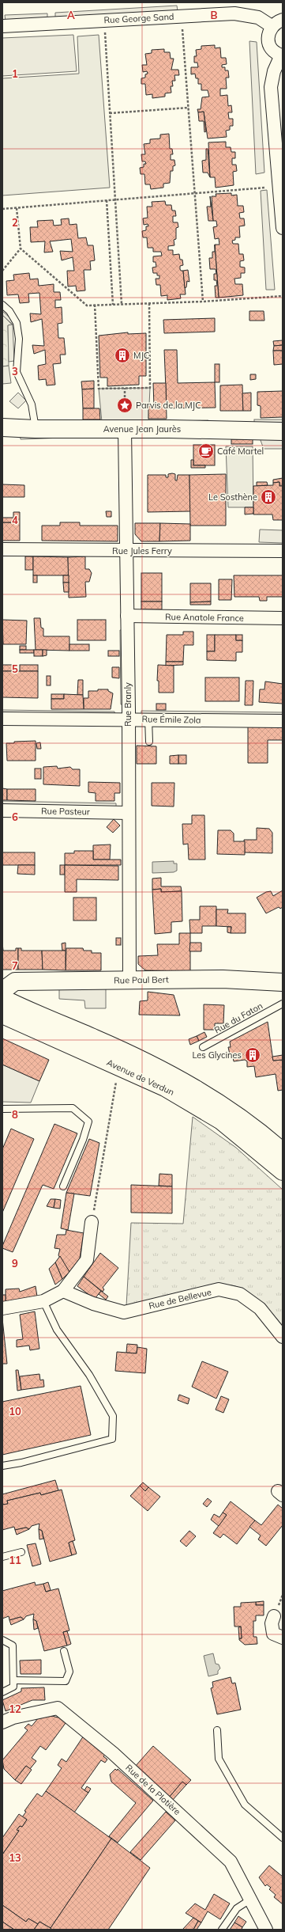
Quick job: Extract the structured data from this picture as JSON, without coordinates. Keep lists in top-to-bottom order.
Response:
{
  "streets": {
    "main road": ["Avenue Jean Jaurès", "Rue Paul Bert", "Avenue de Verdun"],
    "street": [
      "Rue George Sand",
      "Rue Jules Ferry",
      "Rue Anatole France",
      "Rue Branly",
      "Rue Émile Zola",
      "Rue Pasteur",
      "Rue de Bellevue",
      "Rue de la Plotière"
    ],
    "lane": ["Rue du Faton"]
  },
  "crossings": [
    ["Avenue Jean Jaurès", "Rue Branly"],
    ["Rue Jules Ferry", "Rue Branly"],
    ["Rue Anatole France", "Rue Branly"],
    ["Rue Branly", "Rue Émile Zola"],
    ["Rue Branly", "Rue Pasteur"],
    ["Rue Branly", "Rue Paul Bert"]
  ],
  "places": {
    "building": ["MJC", "Le Sosthène", "Les Glycines"],
    "place": ["Parvis de la MJC"],
    "cafe": ["Café Martel"]
  },
  "grid": {
    "columns": ["A", "B"],
    "rows": [
      "1",
      "2",
      "3",
      "4",
      "5",
      "6",
      "7",
      "8",
      "9",
      "10",
      "11",
      "12",
      "13"
    ]
  }
}
